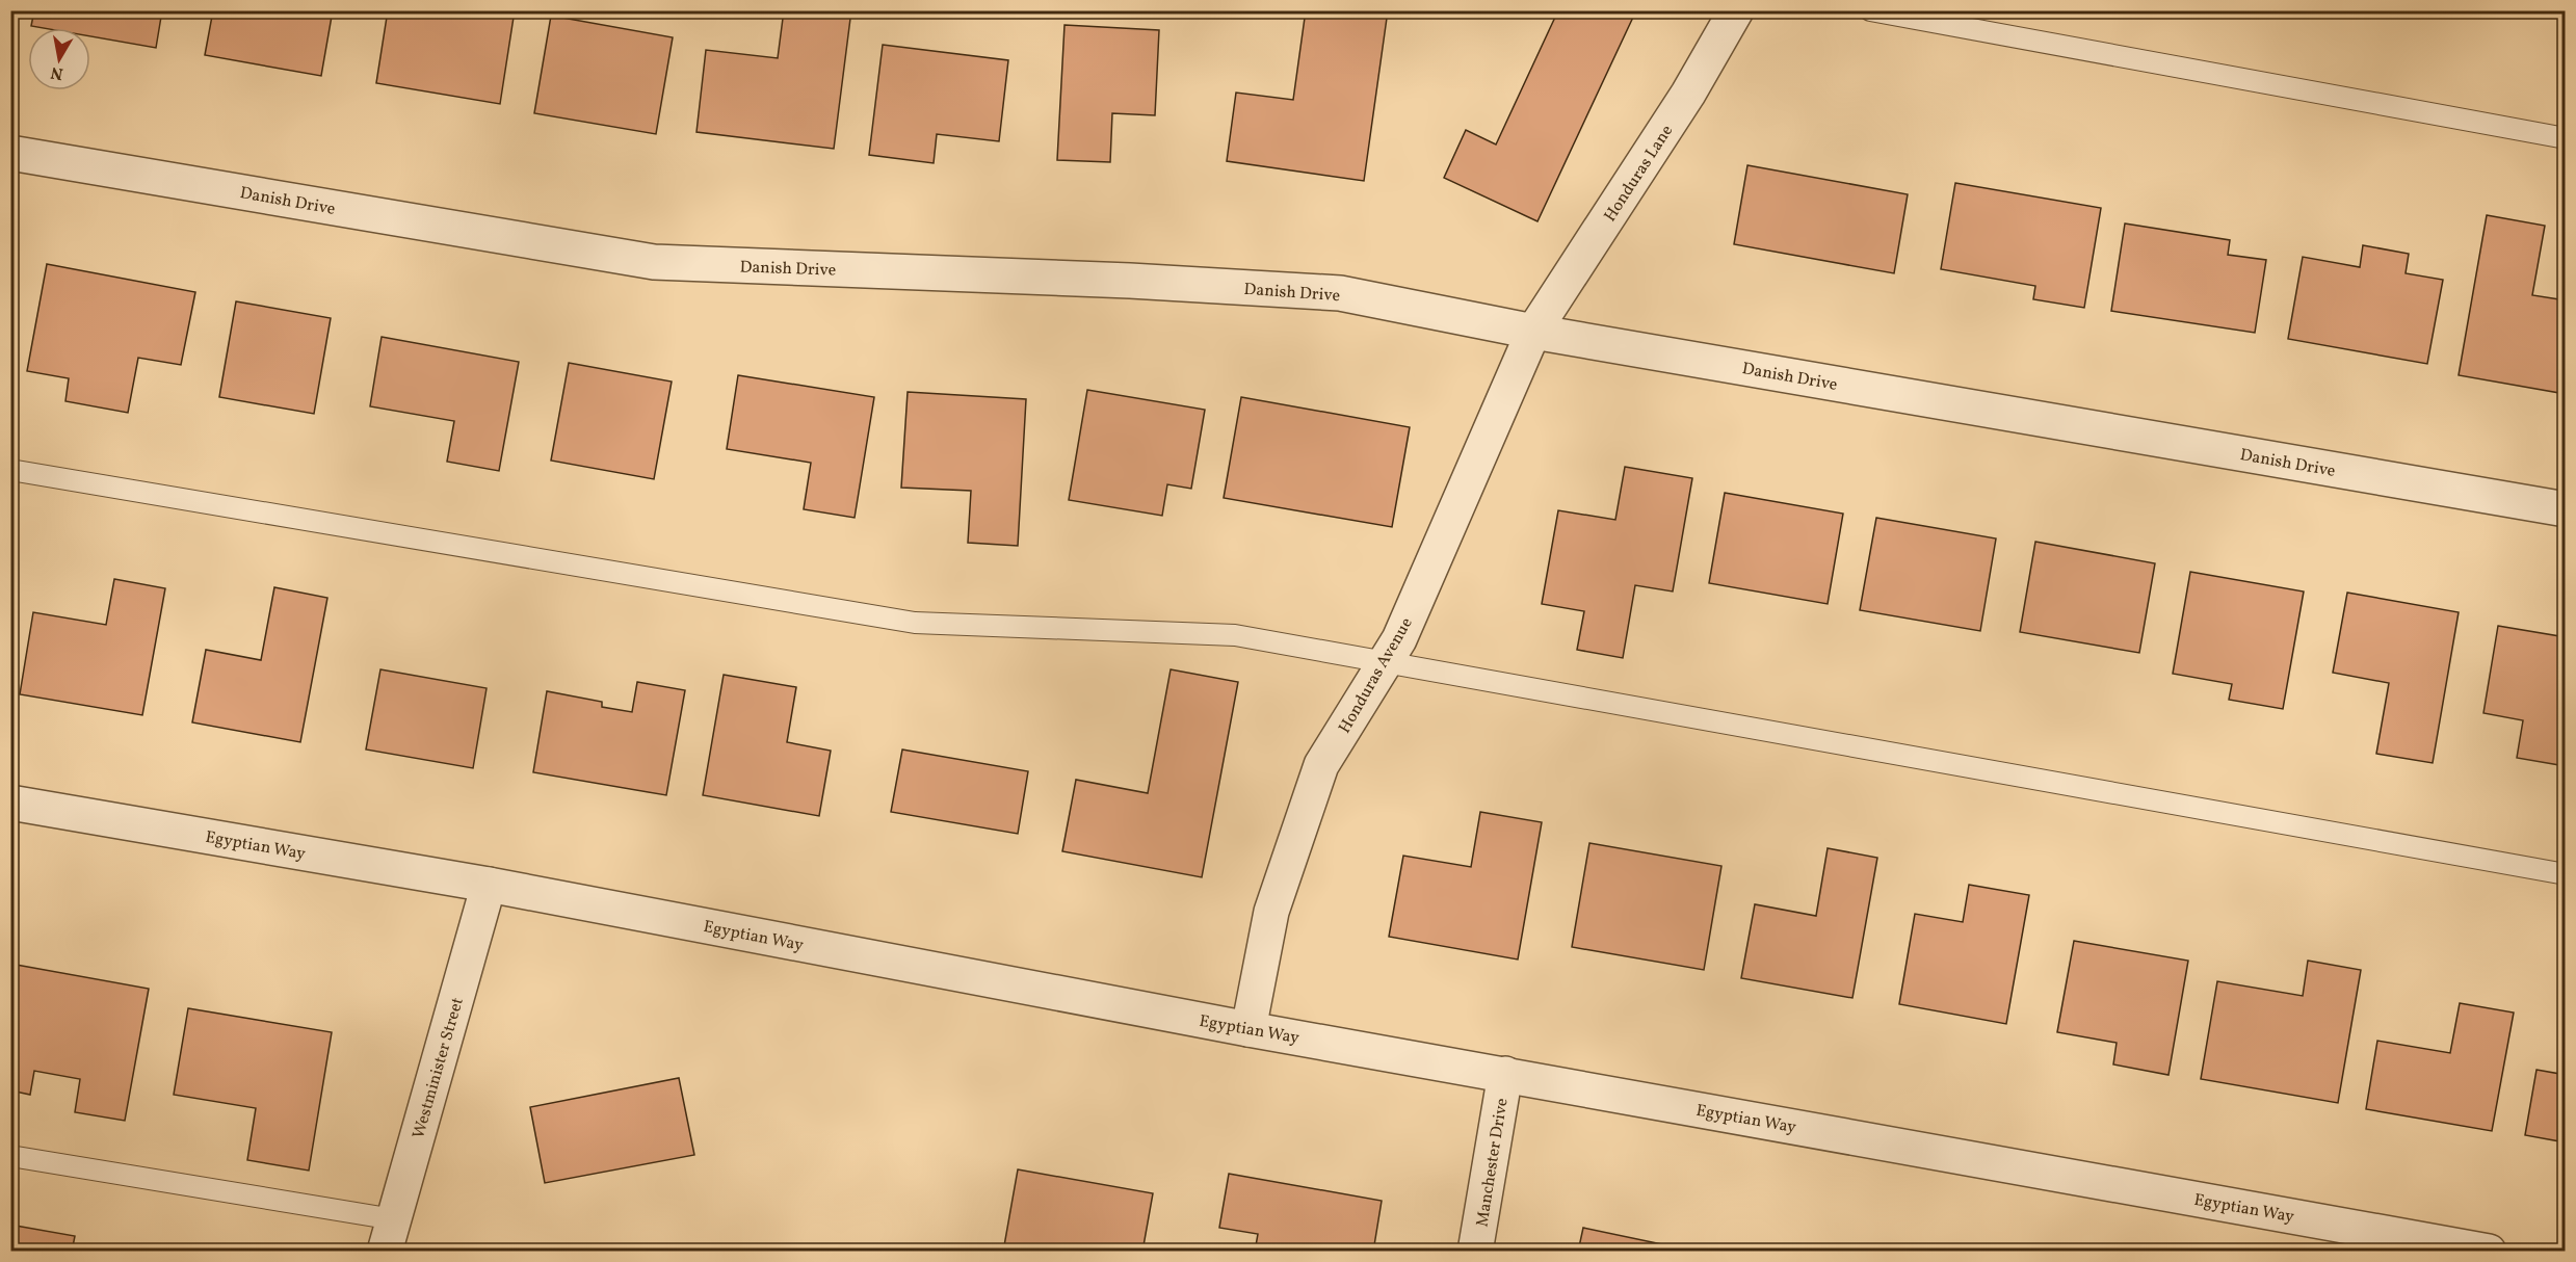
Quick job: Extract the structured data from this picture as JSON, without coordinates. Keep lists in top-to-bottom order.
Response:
{
  "streets": {
    "street": [
      "Honduras Lane",
      "Danish Drive",
      "Honduras Avenue",
      "Egyptian Way",
      "Westminister Street",
      "Manchester Drive"
    ]
  },
  "crossings": [
    ["Honduras Lane", "Danish Drive"],
    ["Honduras Lane", "Honduras Avenue"],
    ["Danish Drive", "Honduras Avenue"],
    ["Honduras Avenue", "Egyptian Way"],
    ["Egyptian Way", "Westminister Street"],
    ["Egyptian Way", "Manchester Drive"]
  ],
  "north": "bottom"
}
